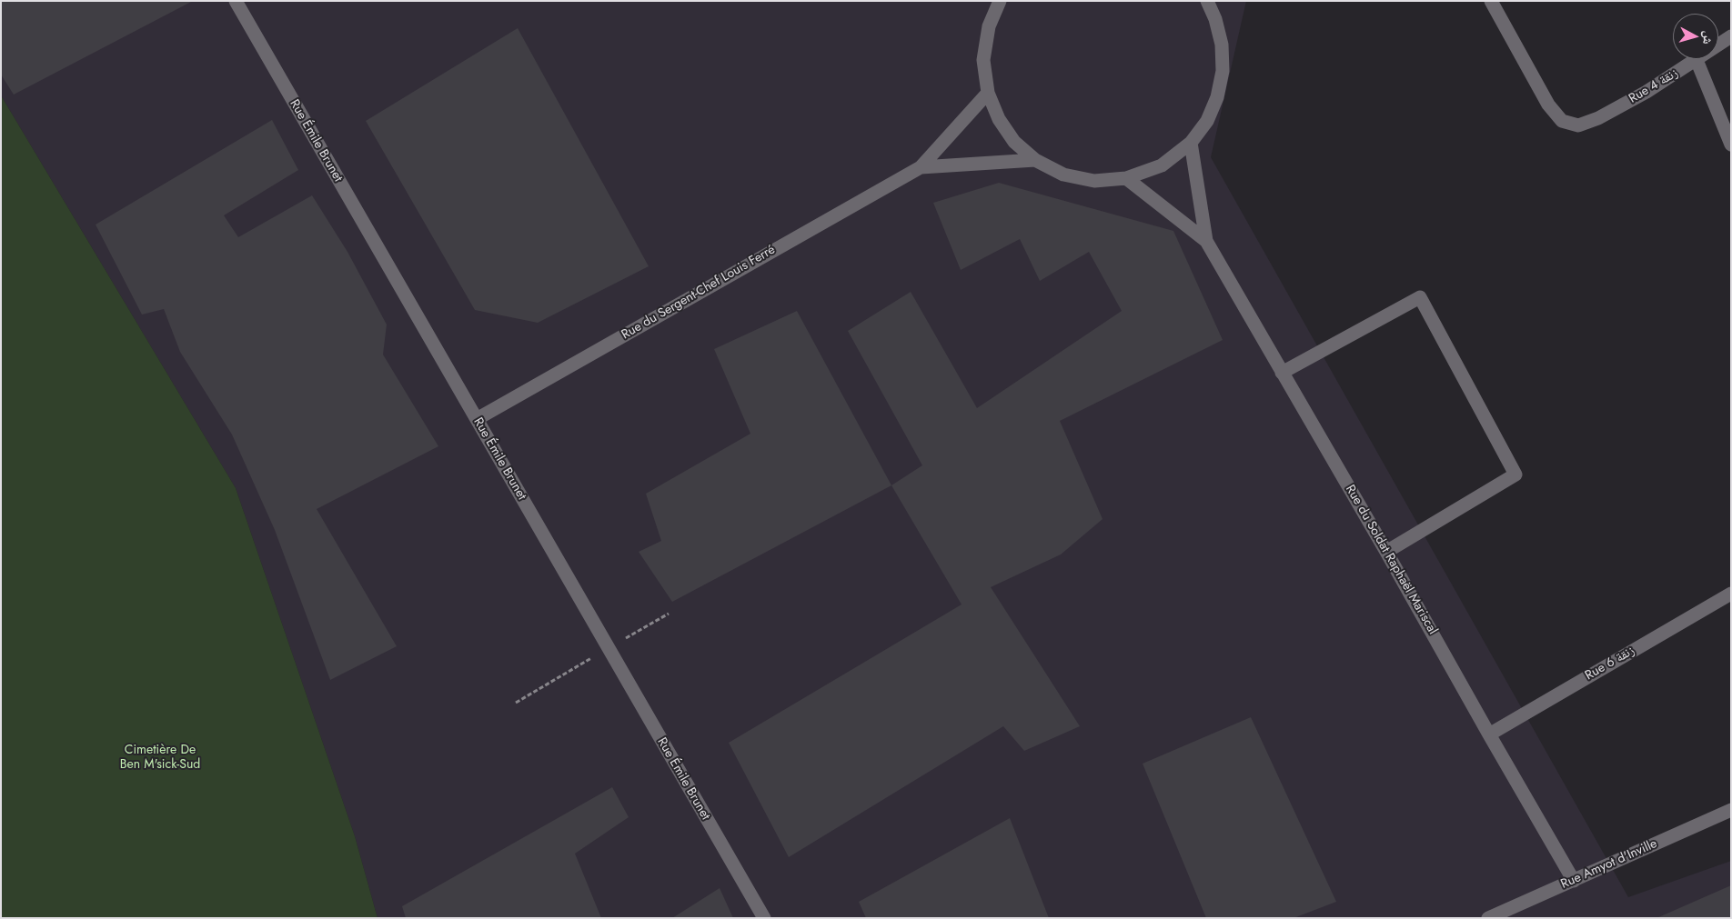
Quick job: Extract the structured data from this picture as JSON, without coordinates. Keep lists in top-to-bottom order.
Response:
{
  "streets": {
    "street": [
      "Rue 4 زنقة",
      "Rue Émile Brunet",
      "Rue du Sergent-Chef Louis Ferré",
      "Rue du Soldat Raphaël Mariscal",
      "Rue 6 زنقة",
      "Rue Amyot d'Inville"
    ]
  },
  "crossings": [
    ["Rue Émile Brunet", "Rue du Sergent-Chef Louis Ferré"],
    ["Rue du Soldat Raphaël Mariscal", "Rue 6 زنقة"],
    ["Rue du Soldat Raphaël Mariscal", "Rue Amyot d'Inville"]
  ],
  "parks": ["Cimetière De Ben M'sick-Sud"],
  "north": "right"
}
